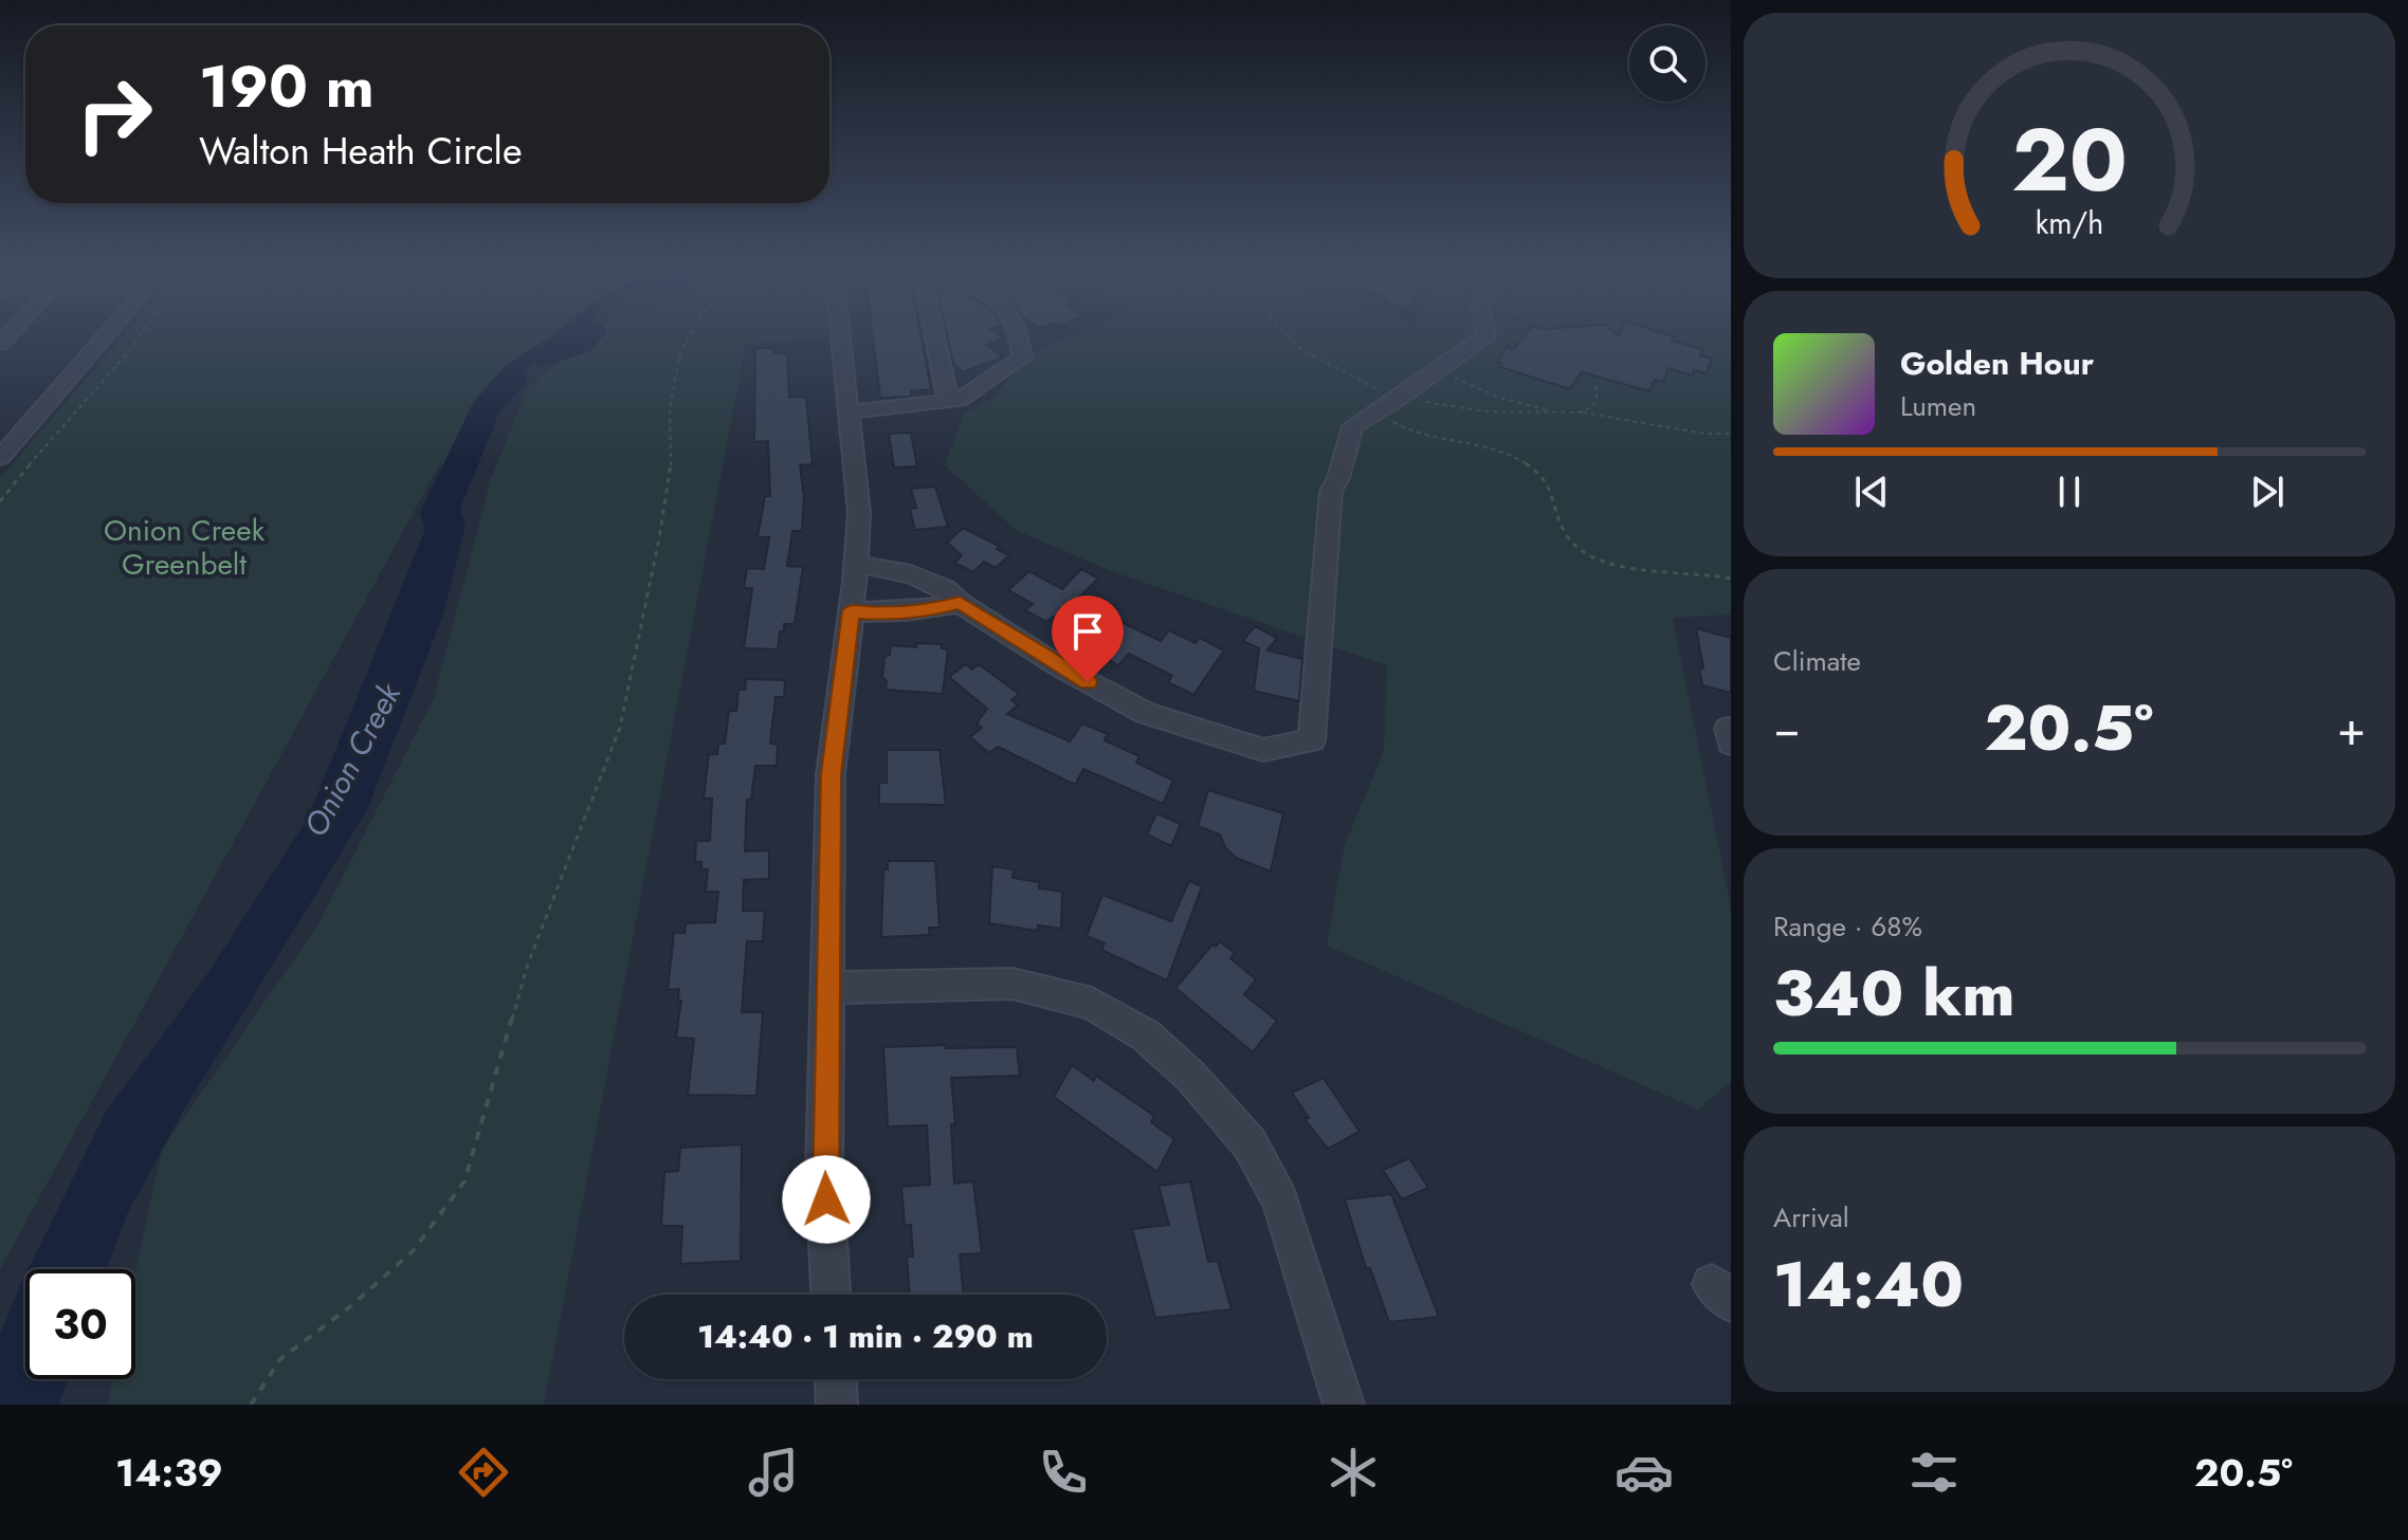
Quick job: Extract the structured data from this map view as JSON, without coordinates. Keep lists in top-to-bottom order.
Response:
{
  "water": ["Onion Creek"],
  "parks": ["Onion Creek Greenbelt"],
  "page": {
    "turn": ["190 m", "Walton Heath Circle"],
    "song": ["Golden Hour", "Lumen"],
    "tile": [
      "Climate",
      ["Range · 68%", "340 km"],
      ["Arrival", "14:40"]
    ],
    "heat": ["−", "20.5°", "+"],
    "limit": "30",
    "trip": "14:40 · 1 min · 290 m",
    "tabs": ["14:39", "20.5°"],
    "gauge": ["20", "km/h"]
  }
}
